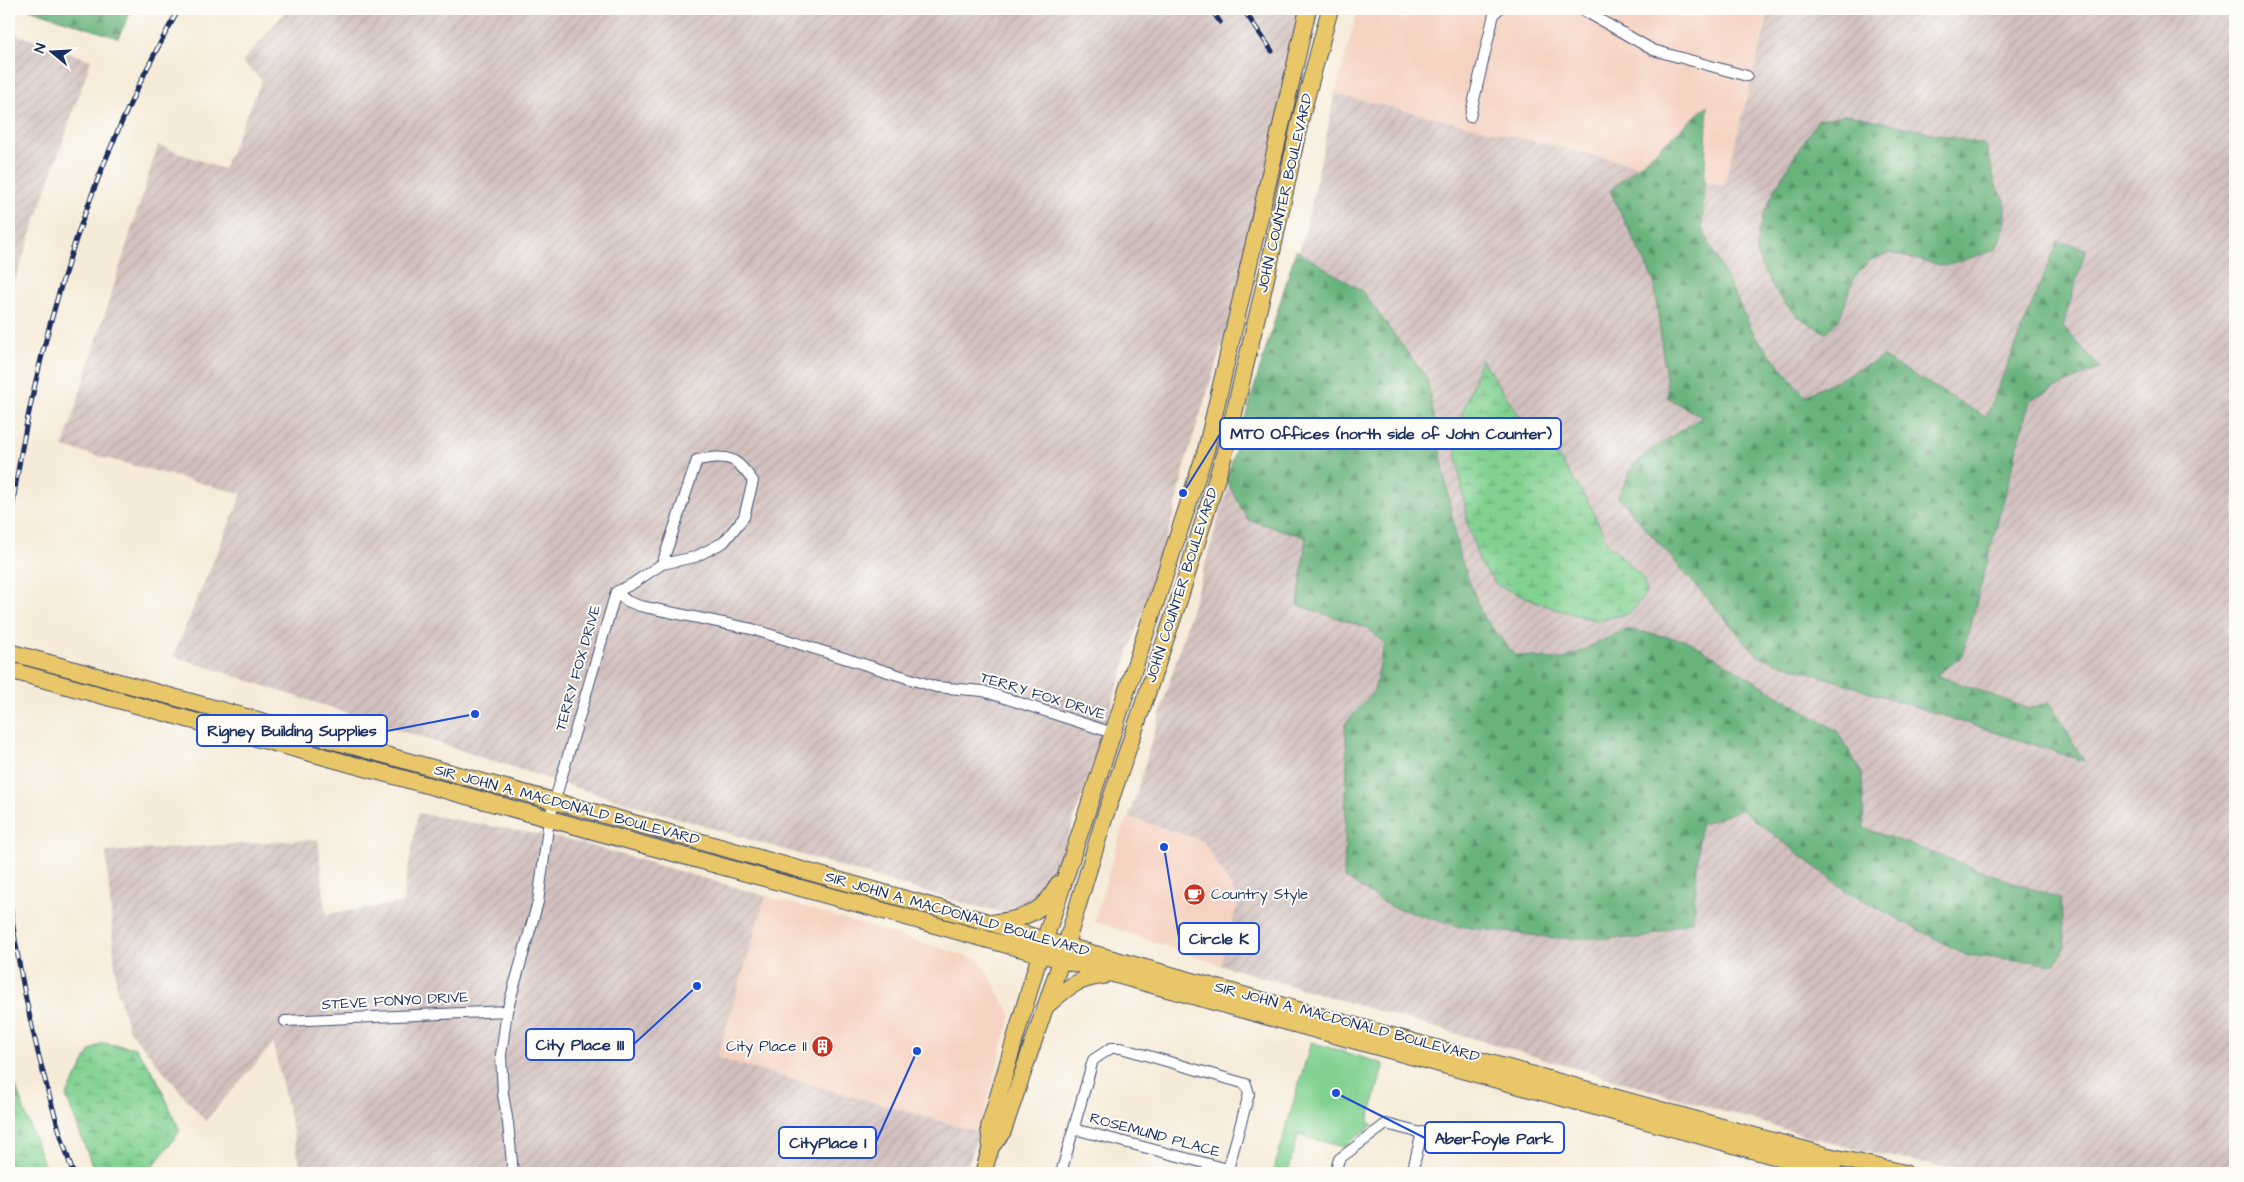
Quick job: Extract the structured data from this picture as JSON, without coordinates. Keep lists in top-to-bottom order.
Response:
{
  "streets": {
    "main road": ["JOHN COUNTER BOULEVARD", "SIR JOHN A. MACDONALD BOULEVARD"],
    "street": ["TERRY FOX DRIVE", "STEVE FONYO DRIVE", "ROSEMUND PLACE"]
  },
  "crossings": [
    ["JOHN COUNTER BOULEVARD", "TERRY FOX DRIVE"],
    ["JOHN COUNTER BOULEVARD", "SIR JOHN A. MACDONALD BOULEVARD"],
    ["TERRY FOX DRIVE", "SIR JOHN A. MACDONALD BOULEVARD"],
    ["TERRY FOX DRIVE", "STEVE FONYO DRIVE"]
  ],
  "places": {
    "other": [
      "MTO Offices (north side of John Counter)",
      "Rigney Building Supplies",
      "Circle K",
      "City Place III",
      "CityPlace I",
      "Aberfoyle Park"
    ],
    "cafe": ["Country Style"],
    "building": ["City Place II"]
  },
  "north": "left"
}
